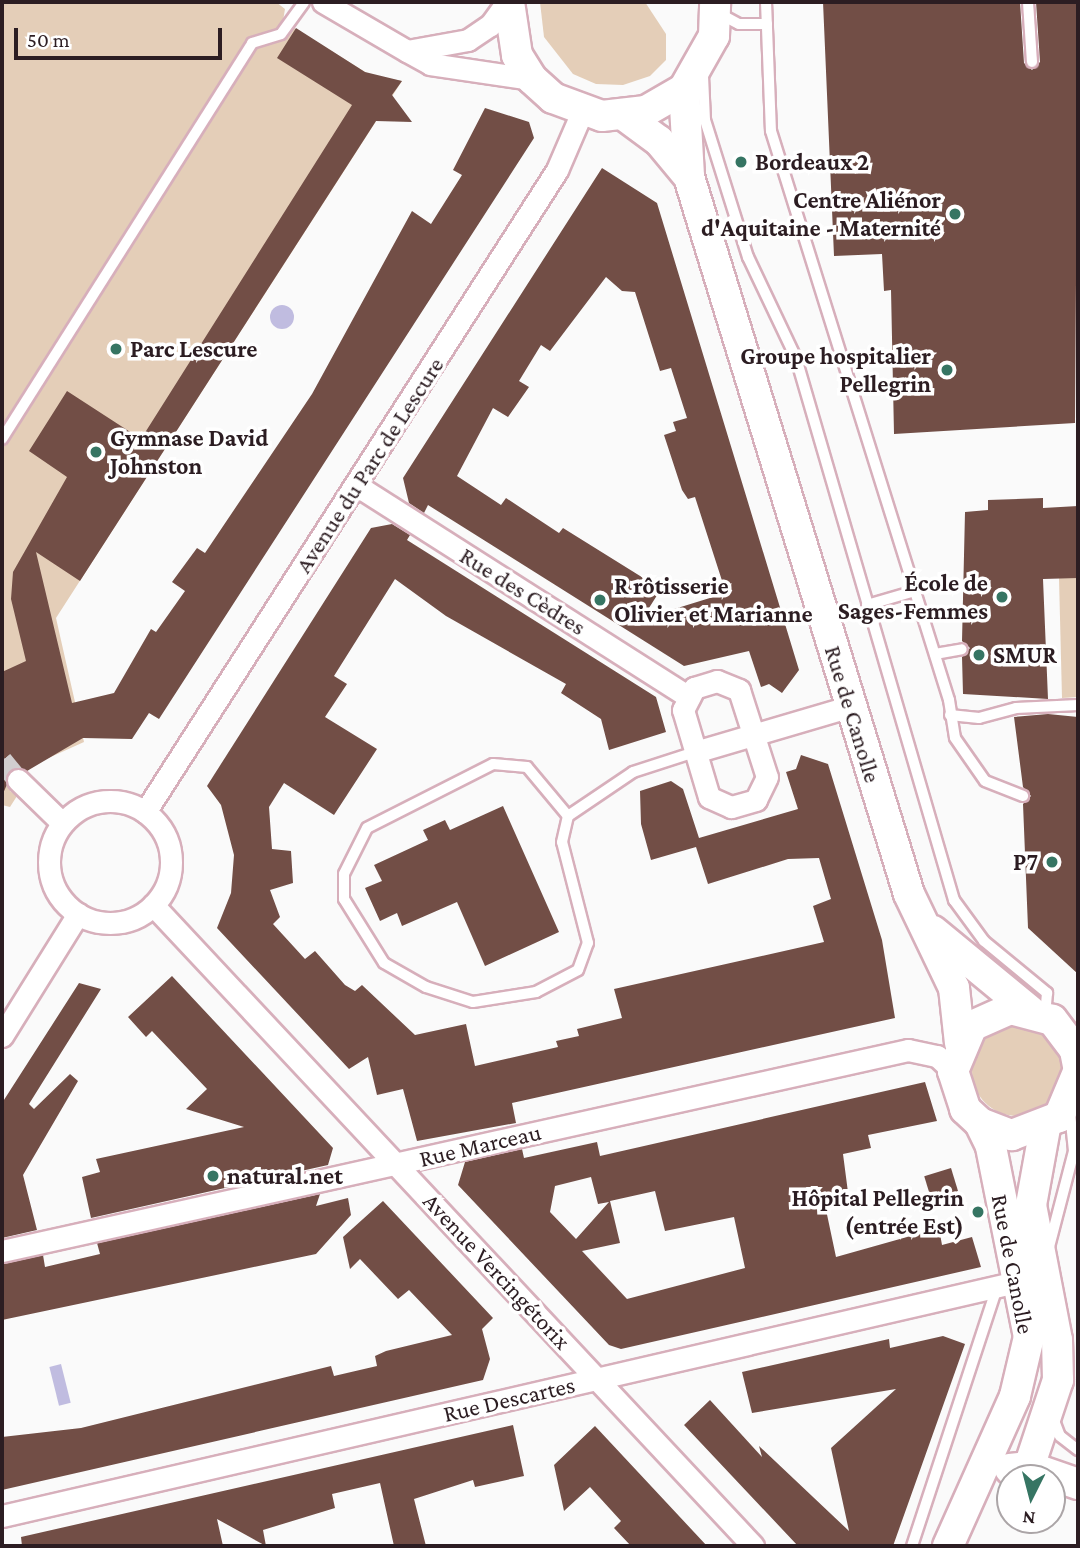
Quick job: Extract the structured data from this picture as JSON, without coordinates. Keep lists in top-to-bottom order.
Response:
{
  "streets": {
    "street": [
      "Avenue du Parc de Lescure",
      "Rue des Cèdres",
      "Rue de Canolle",
      "Rue Marceau",
      "Avenue Vercingétorix",
      "Rue Descartes"
    ]
  },
  "crossings": [
    ["Avenue du Parc de Lescure", "Rue des Cèdres"],
    ["Avenue du Parc de Lescure", "Avenue Vercingétorix"],
    ["Rue de Canolle", "Rue Marceau"],
    ["Rue de Canolle", "Rue Descartes"],
    ["Rue Marceau", "Avenue Vercingétorix"],
    ["Avenue Vercingétorix", "Rue Descartes"]
  ],
  "places": [
    "Bordeaux 2",
    "Centre Aliénor d'Aquitaine - Maternité",
    "Parc Lescure",
    "Groupe hospitalier Pellegrin",
    "Gymnase David Johnston",
    "École de Sages-Femmes",
    "R rôtisserie Olivier et Marianne",
    "SMUR",
    "P7",
    "natural.net",
    "Hôpital Pellegrin (entrée Est)"
  ],
  "scale_bar": "50 m",
  "north": "bottom"
}
